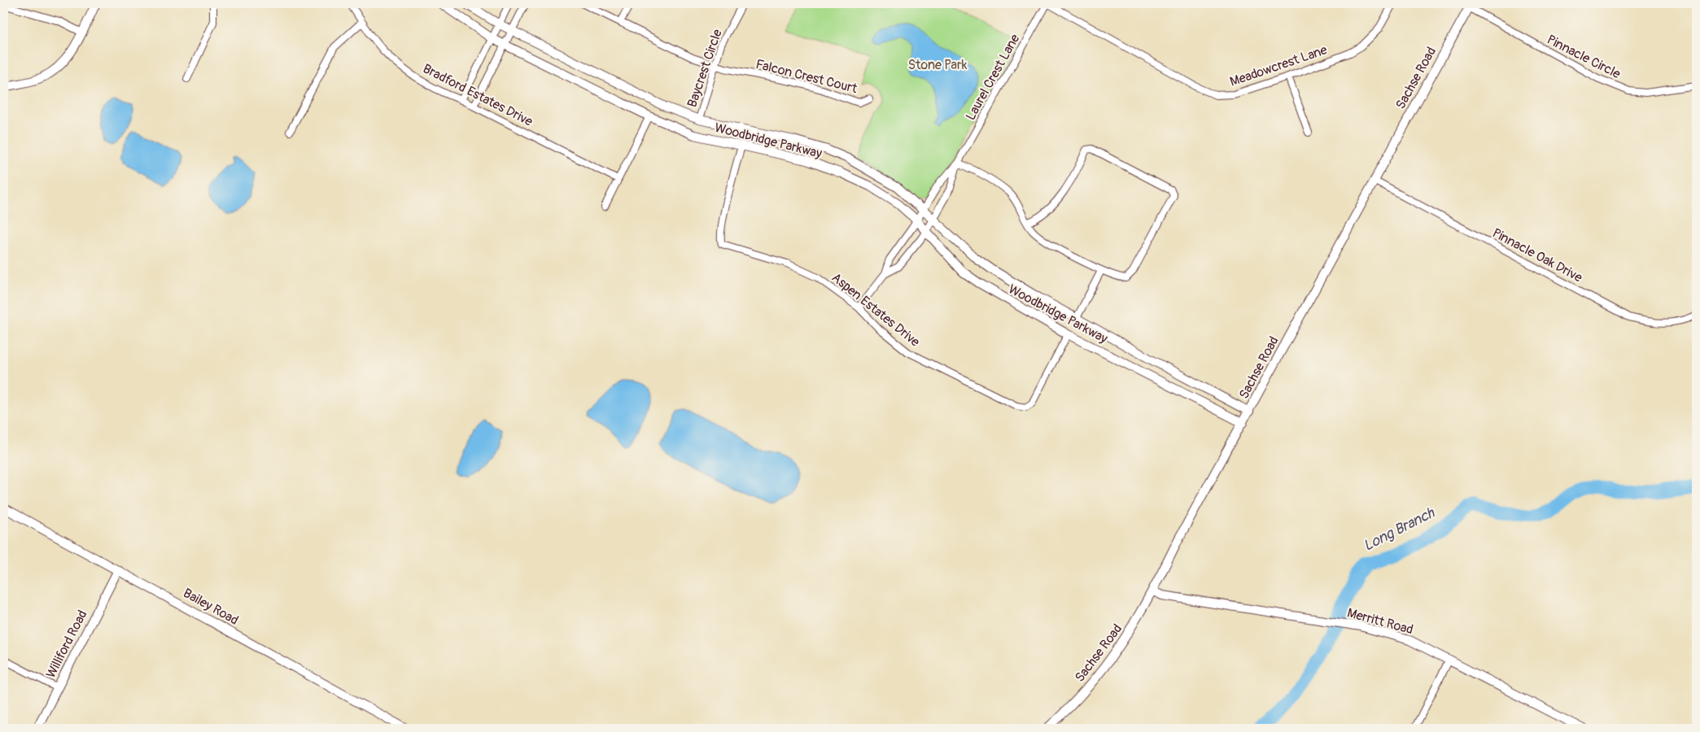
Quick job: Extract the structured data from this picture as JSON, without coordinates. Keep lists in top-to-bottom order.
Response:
{
  "streets": {
    "main road": [
      "Sachse Road",
      "Woodbridge Parkway",
      "Bailey Road",
      "Merritt Road",
      "Williford Road"
    ],
    "street": [
      "Pinnacle Circle",
      "Meadowcrest Lane",
      "Baycrest Circle",
      "Falcon Crest Court",
      "Laurel Crest Lane",
      "Bradford Estates Drive",
      "Pinnacle Oak Drive",
      "Aspen Estates Drive"
    ]
  },
  "crossings": [
    ["Pinnacle Circle", "Sachse Road"],
    ["Meadowcrest Lane", "Laurel Crest Lane"],
    ["Baycrest Circle", "Falcon Crest Court"],
    ["Baycrest Circle", "Woodbridge Parkway"],
    ["Laurel Crest Lane", "Woodbridge Parkway"],
    ["Sachse Road", "Woodbridge Parkway"],
    ["Sachse Road", "Pinnacle Oak Drive"],
    ["Sachse Road", "Merritt Road"],
    ["Woodbridge Parkway", "Aspen Estates Drive"],
    ["Bailey Road", "Williford Road"]
  ],
  "water": ["Long Branch"],
  "parks": ["Stone Park"]
}
